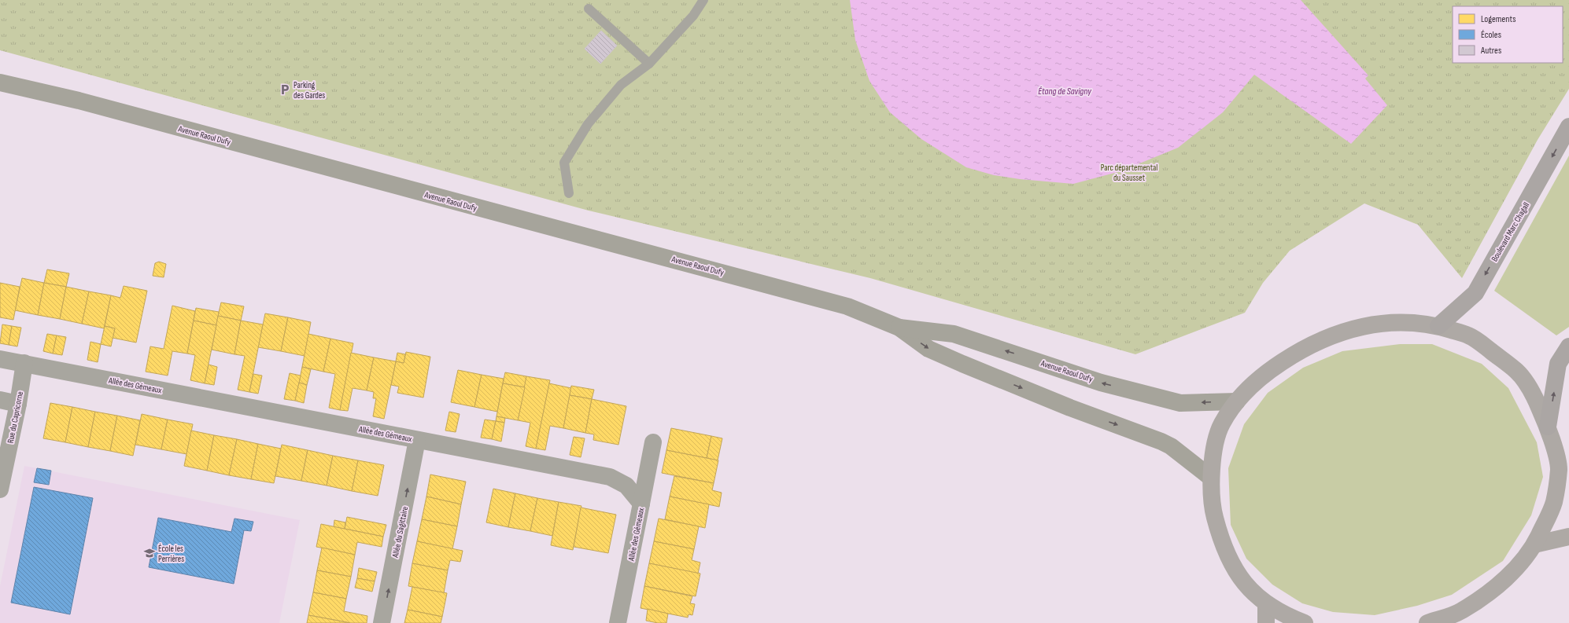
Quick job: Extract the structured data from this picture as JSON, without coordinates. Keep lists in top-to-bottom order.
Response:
{
  "streets": {
    "highway": ["Boulevard Marc Chagall"],
    "main road": ["Avenue Raoul Dufy"],
    "street": ["Allée des Gémeaux", "Rue du Capricorne", "Allée du Sagittaire"]
  },
  "crossings": [
    ["Allée des Gémeaux", "Rue du Capricorne"],
    ["Allée des Gémeaux", "Allée du Sagittaire"]
  ],
  "one_way": ["Allée du Sagittaire"],
  "water": ["Étang de Savigny"],
  "parks": ["Parc départemental du Sausset"],
  "places": {
    "parking": ["Parking des Gardes"],
    "school or university": ["École les Perrières"]
  },
  "legend": ["Logements", "Écoles", "Autres"]
}
